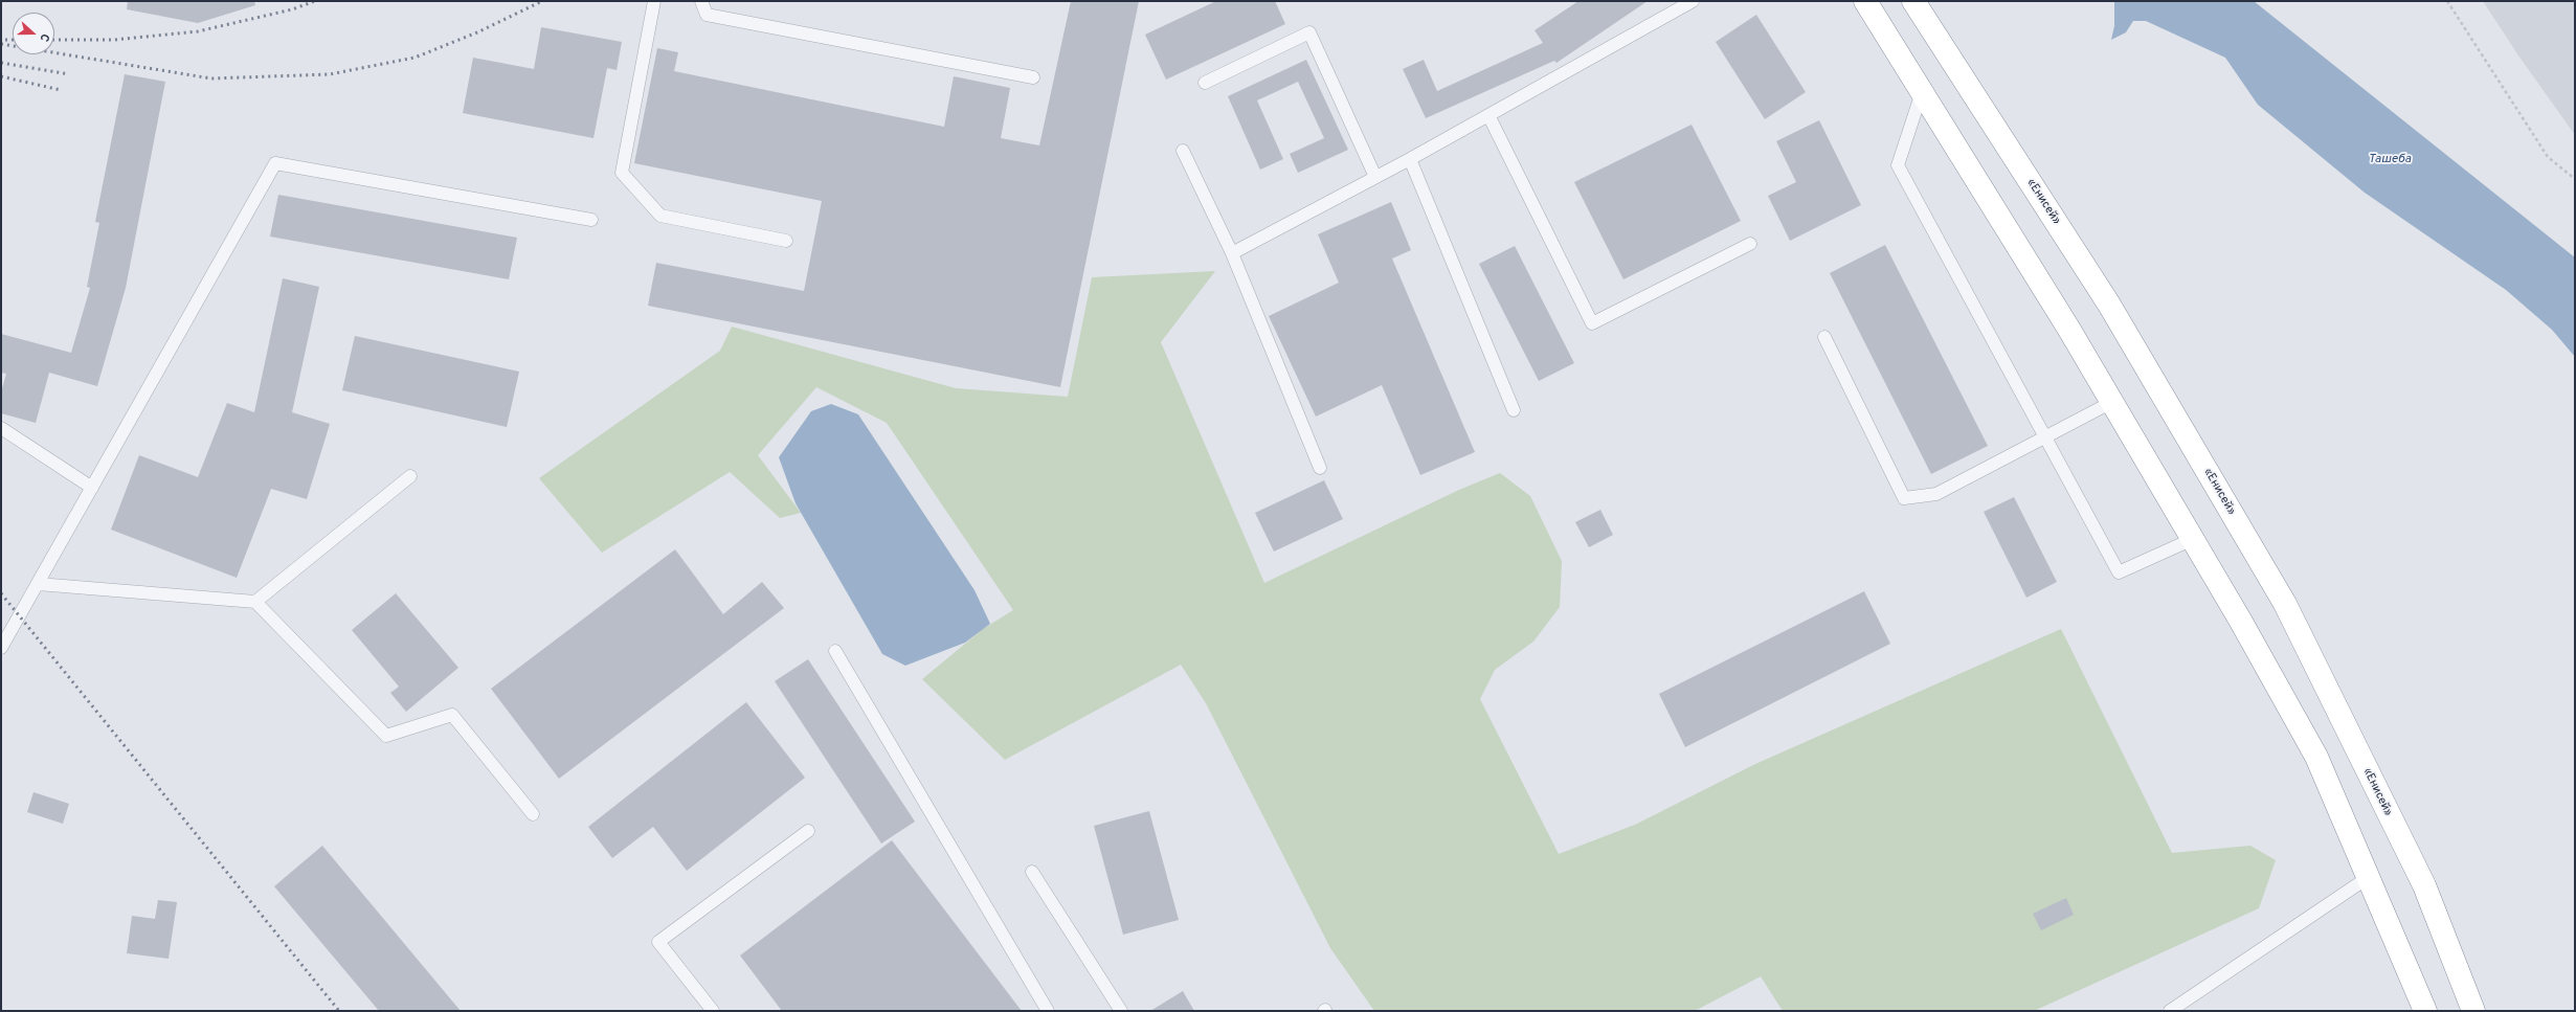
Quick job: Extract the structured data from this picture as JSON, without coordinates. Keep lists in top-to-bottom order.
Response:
{
  "streets": {
    "highway": ["«Енисей»"]
  },
  "water": ["Ташеба"],
  "north": "right"
}
